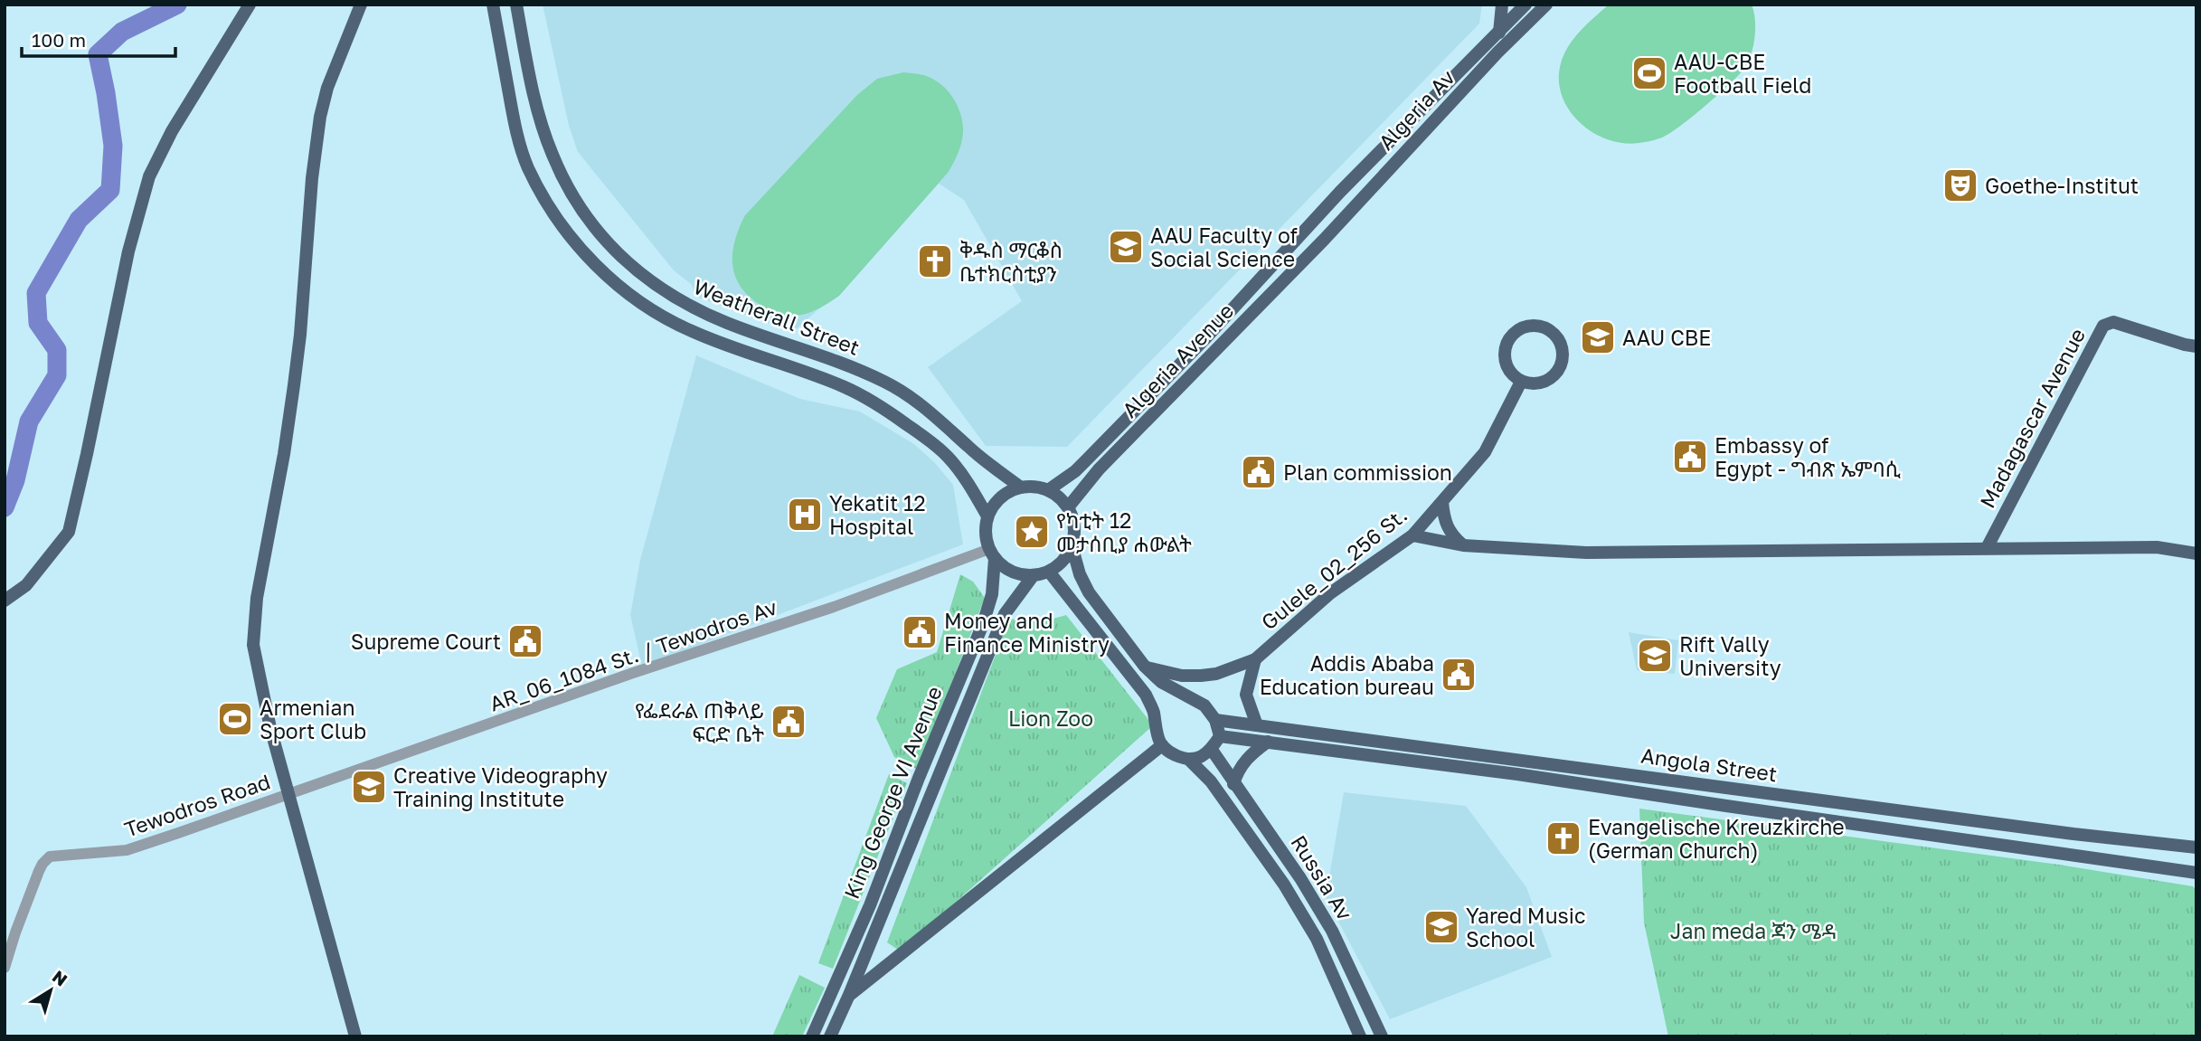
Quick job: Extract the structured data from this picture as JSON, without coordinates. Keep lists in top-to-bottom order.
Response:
{
  "streets": {
    "main road": [
      "Algeria Av",
      "Weatherall Street",
      "Algeria Avenue",
      "Madagascar Avenue",
      "Gulele_02_256 St.",
      "Angola Street",
      "King George VI Avenue",
      "Russia Av"
    ],
    "street": ["AR_06_1084 St. / Tewodros Av", "Tewodros Road"]
  },
  "crossings": [
    ["Algeria Av", "Algeria Avenue"],
    ["Weatherall Street", "Algeria Avenue"],
    ["Weatherall Street", "AR_06_1084 St. / Tewodros Av"],
    ["Weatherall Street", "King George VI Avenue"],
    ["Algeria Avenue", "AR_06_1084 St. / Tewodros Av"],
    ["Algeria Avenue", "King George VI Avenue"],
    ["AR_06_1084 St. / Tewodros Av", "King George VI Avenue"],
    ["AR_06_1084 St. / Tewodros Av", "Tewodros Road"]
  ],
  "parks": ["Lion Zoo", "Jan meda ጃን ሜዳ"],
  "places": {
    "sports": ["AAU-CBE Football Field", "Armenian Sport Club"],
    "theatre": ["Goethe-Institut"],
    "school or university": [
      "AAU Faculty of Social Science",
      "AAU CBE",
      "Rift Vally University",
      "Creative Videography Training Institute",
      "Yared Music School"
    ],
    "church": ["ቅዱስ ማርቆስ ቤተክርስቲያን", "Evangelische Kreuzkirche (German Church)"],
    "public building": [
      "Embassy of Egypt - ግብጽ ኤምባሲ",
      "Plan commission",
      "Money and Finance Ministry",
      "Supreme Court",
      "Addis Ababa Education bureau",
      "የፌደራል ጠቅላይ ፍርድ ቤት"
    ],
    "hospital": ["Yekatit 12 Hospital"],
    "place": ["የካቲት 12 መታሰቢያ ሐውልት"]
  },
  "scale_bar": "100 m",
  "north": "top right"
}
